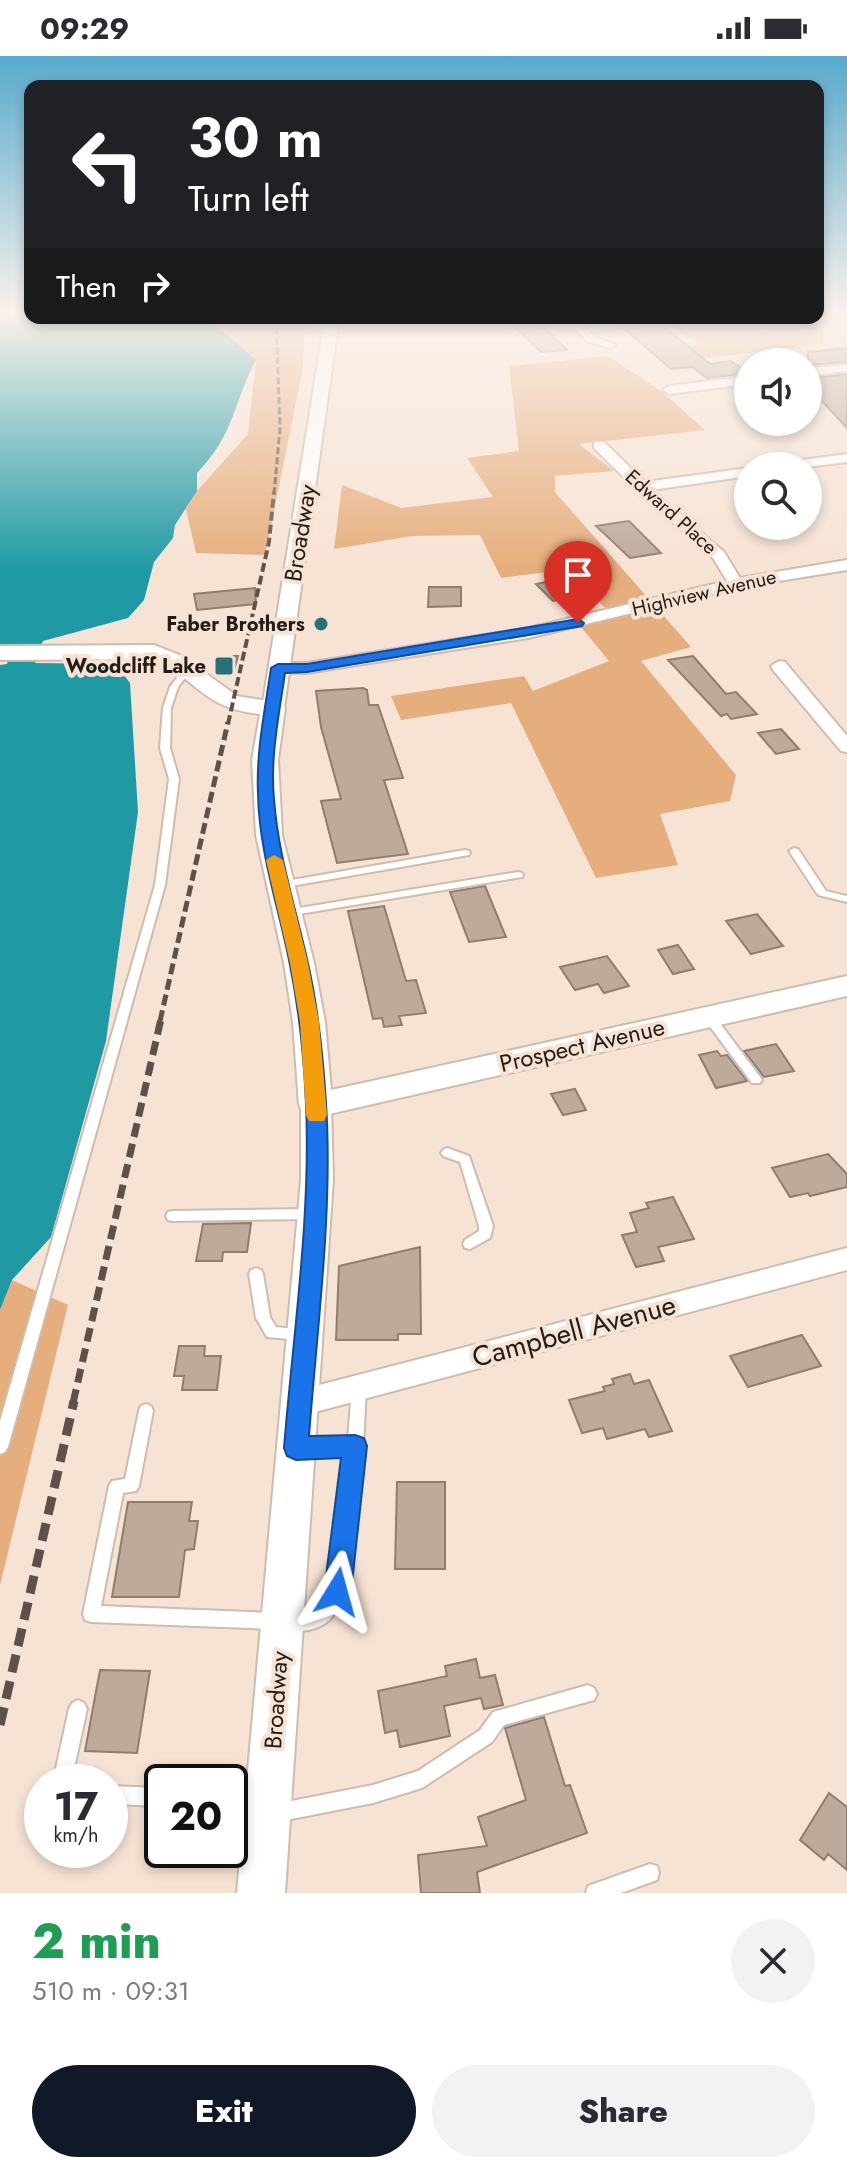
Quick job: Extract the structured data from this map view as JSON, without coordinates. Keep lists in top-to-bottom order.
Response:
{
  "streets": {
    "main road": ["Broadway", "Prospect Avenue"],
    "street": ["Edward Place", "Highview Avenue", "Campbell Avenue"]
  },
  "crossings": [
    ["Edward Place", "Highview Avenue"],
    ["Broadway", "Highview Avenue"],
    ["Broadway", "Prospect Avenue"],
    ["Broadway", "Campbell Avenue"]
  ],
  "places": {
    "other": ["Faber Brothers"],
    "transit": ["Woodcliff Lake"]
  },
  "page": {
    "status": "09:29",
    "turn": ["30 m", "Turn left"],
    "then": "Then",
    "speed": "17 km/h",
    "limit": "20",
    "heading": ["2 min", "510 m · 09:31"],
    "buttons": ["Exit", "Share"]
  }
}
